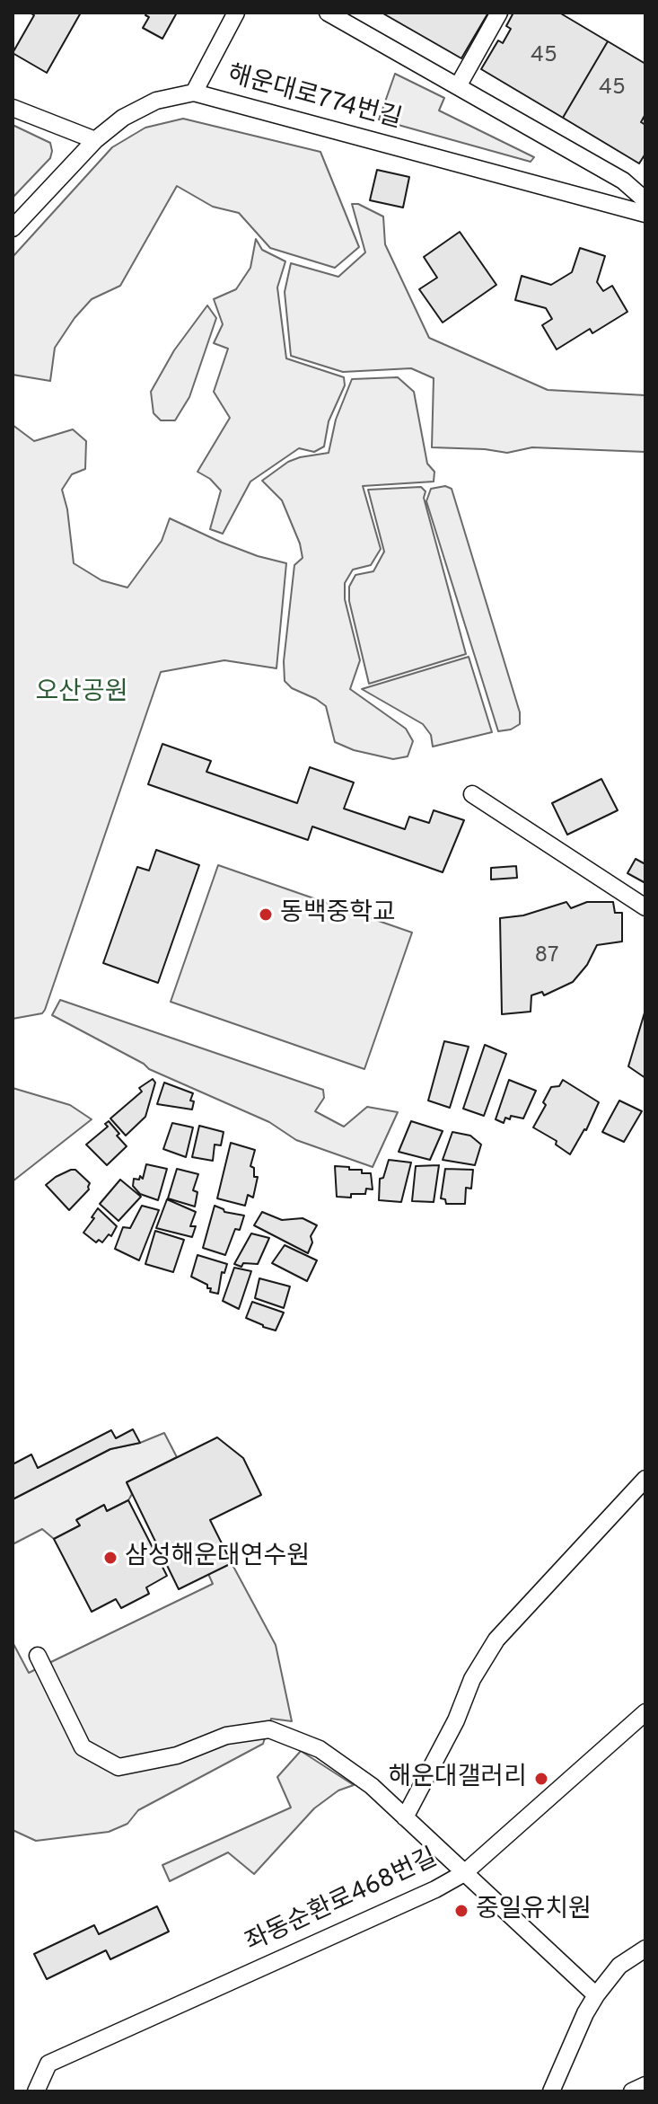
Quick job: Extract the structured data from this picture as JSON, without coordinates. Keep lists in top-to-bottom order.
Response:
{
  "streets": {
    "street": ["해운대로774번길", "좌동순환로468번길"]
  },
  "parks": ["오산공원"],
  "places": [
    "동백중학교",
    "삼성해운대연수원",
    "해운대갤러리",
    "중일유치원"
  ],
  "house_numbers": ["45", "45", "87"]
}
